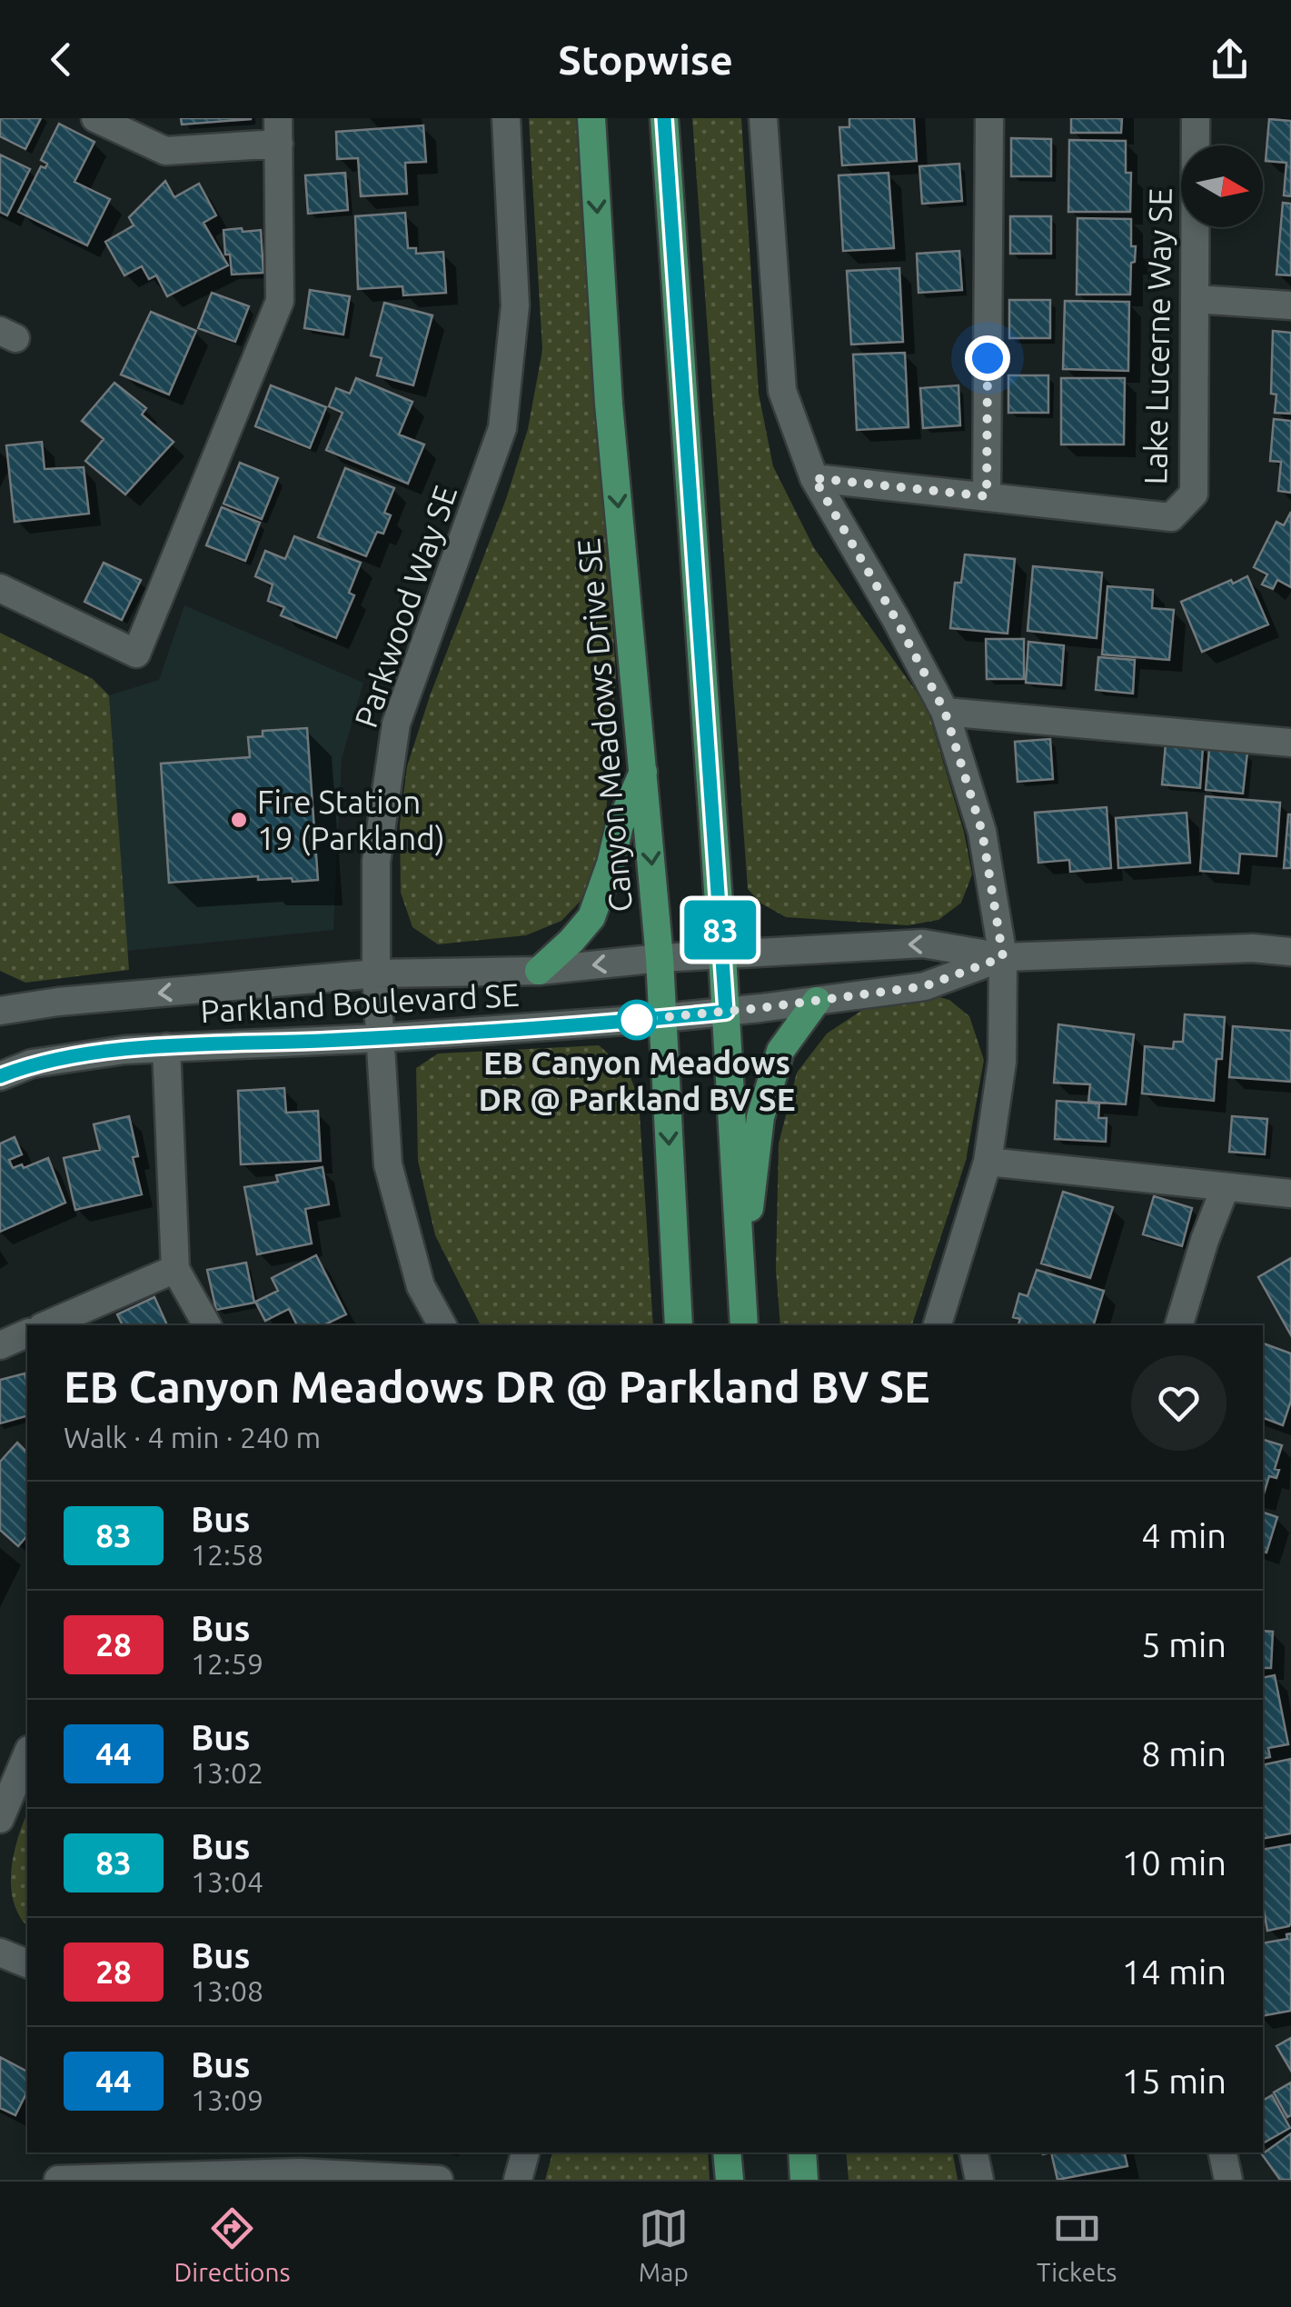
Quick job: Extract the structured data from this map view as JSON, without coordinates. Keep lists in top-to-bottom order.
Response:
{
  "streets": {
    "main road": ["Canyon Meadows Drive SE"],
    "street": ["Lake Lucerne Way SE", "Parkwood Way SE", "Parkland Boulevard SE"]
  },
  "crossings": [
    ["Parkwood Way SE", "Parkland Boulevard SE"],
    ["Canyon Meadows Drive SE", "Parkland Boulevard SE"]
  ],
  "places": ["Fire Station 19 (Parkland)", "EB Canyon Meadows DR @ Parkland BV SE"],
  "lines": ["bus line 83"],
  "north": "right",
  "page": {
    "header": "Stopwise",
    "on_map": "83",
    "heading": ["EB Canyon Meadows DR @ Parkland BV SE", "Walk · 4 min · 240 m"],
    "list": [
      {
        "mark": "83",
        "name": "Bus",
        "note": "12:58",
        "value": "4 min"
      },
      {
        "mark": "28",
        "name": "Bus",
        "note": "12:59",
        "value": "5 min"
      },
      {
        "mark": "44",
        "name": "Bus",
        "note": "13:02",
        "value": "8 min"
      },
      {
        "mark": "83",
        "name": "Bus",
        "note": "13:04",
        "value": "10 min"
      },
      {
        "mark": "28",
        "name": "Bus",
        "note": "13:08",
        "value": "14 min"
      },
      {
        "mark": "44",
        "name": "Bus",
        "note": "13:09",
        "value": "15 min"
      }
    ],
    "tabs": ["Directions", "Map", "Tickets"]
  }
}
